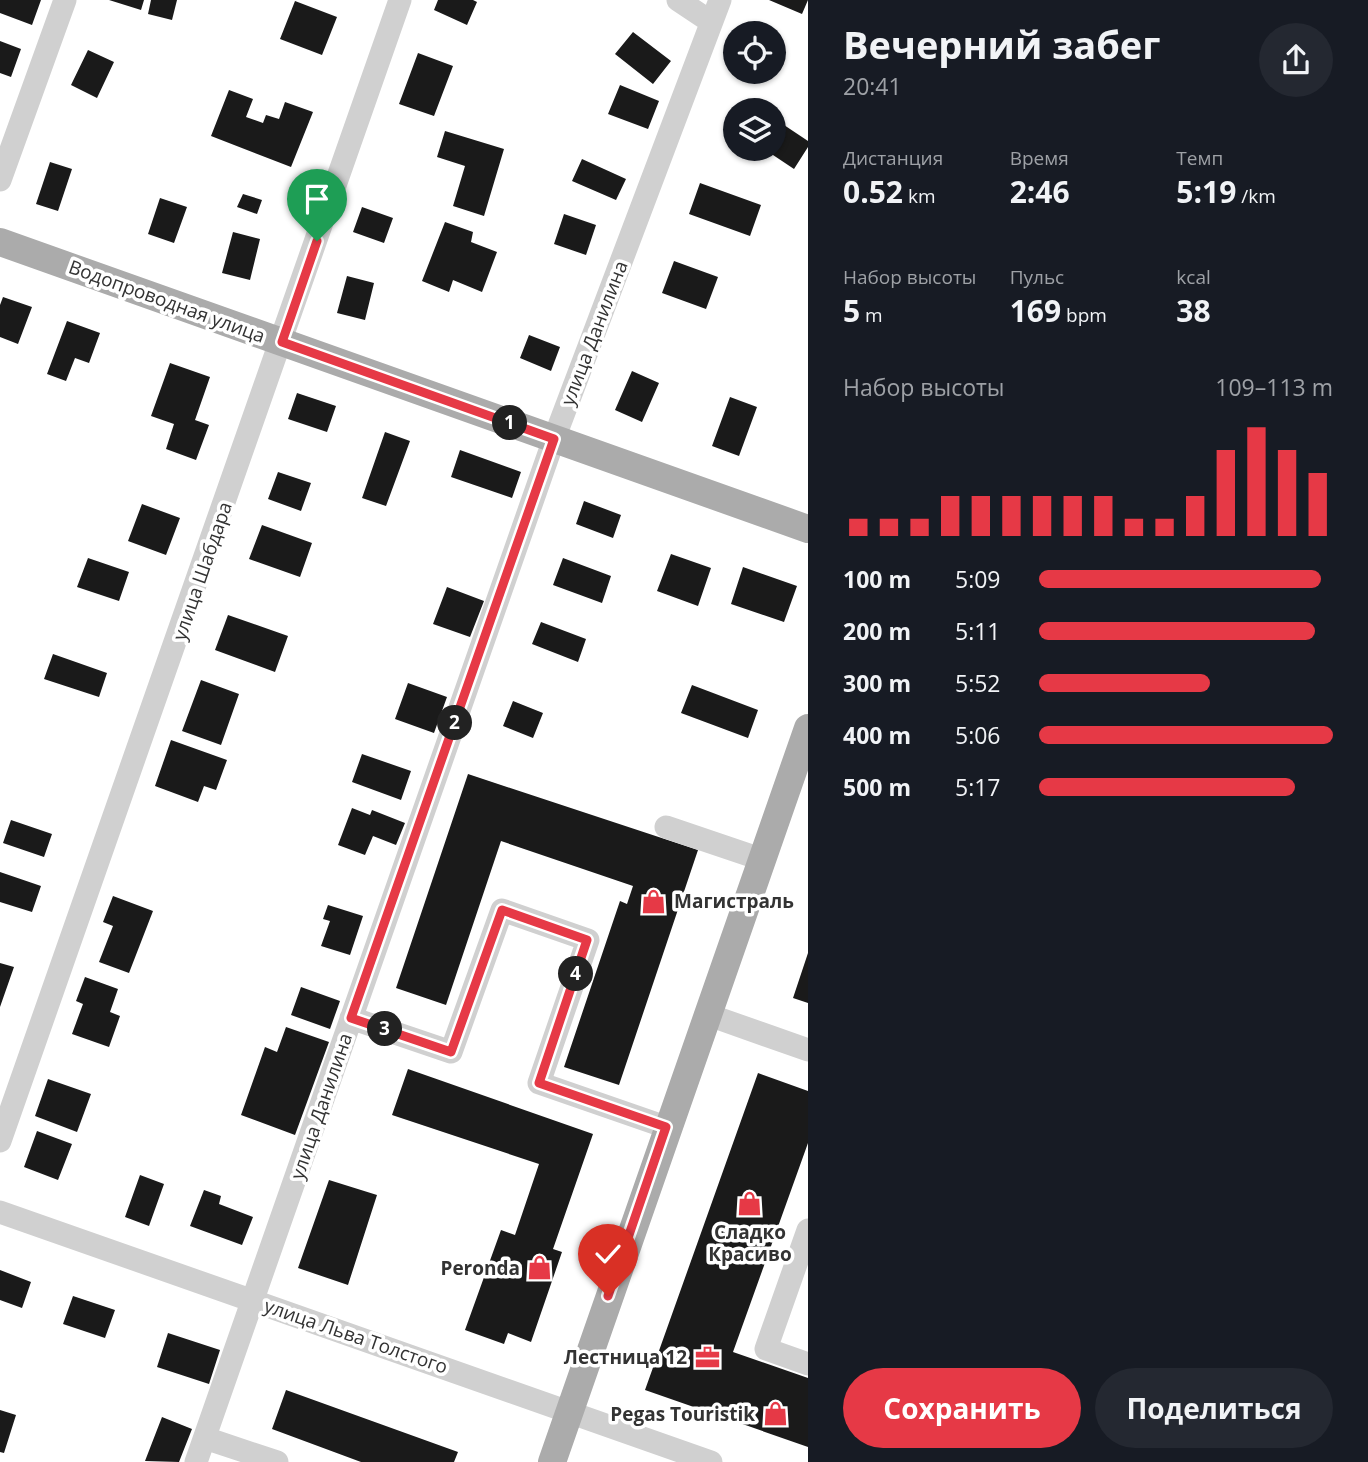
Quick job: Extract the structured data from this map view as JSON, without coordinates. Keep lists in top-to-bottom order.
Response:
{
  "streets": {
    "main road": ["Водопроводная улица"],
    "street": ["улица Данилина", "улица Шабдара", "улица Льва Толстого"]
  },
  "crossings": [
    ["Водопроводная улица", "улица Данилина"],
    ["Водопроводная улица", "улица Шабдара"],
    ["улица Данилина", "улица Льва Толстого"]
  ],
  "places": {
    "shop": [
      "Магистраль",
      "Сладко Красиво",
      "Peronda",
      "Pegas Touristik"
    ],
    "office": ["Лестница 12"]
  },
  "page": {
    "heading": ["Вечерний забег", "20:41"],
    "stats": [
      ["Дистанция", "0.52 km"],
      ["Время", "2:46"],
      ["Темп", "5:19 /km"],
      ["Набор высоты", "5 m"],
      ["Пульс", "169 bpm"],
      ["kcal", "38"]
    ],
    "chart": ["Набор высоты", "109–113 m"],
    "pins": [
      "1",
      "2",
      "4",
      "3"
    ],
    "list": [
      {
        "name": "100 m",
        "note": "5:09"
      },
      {
        "name": "200 m",
        "note": "5:11"
      },
      {
        "name": "300 m",
        "note": "5:52"
      },
      {
        "name": "400 m",
        "note": "5:06"
      },
      {
        "name": "500 m",
        "note": "5:17"
      }
    ],
    "buttons": ["Сохранить", "Поделиться"]
  }
}
